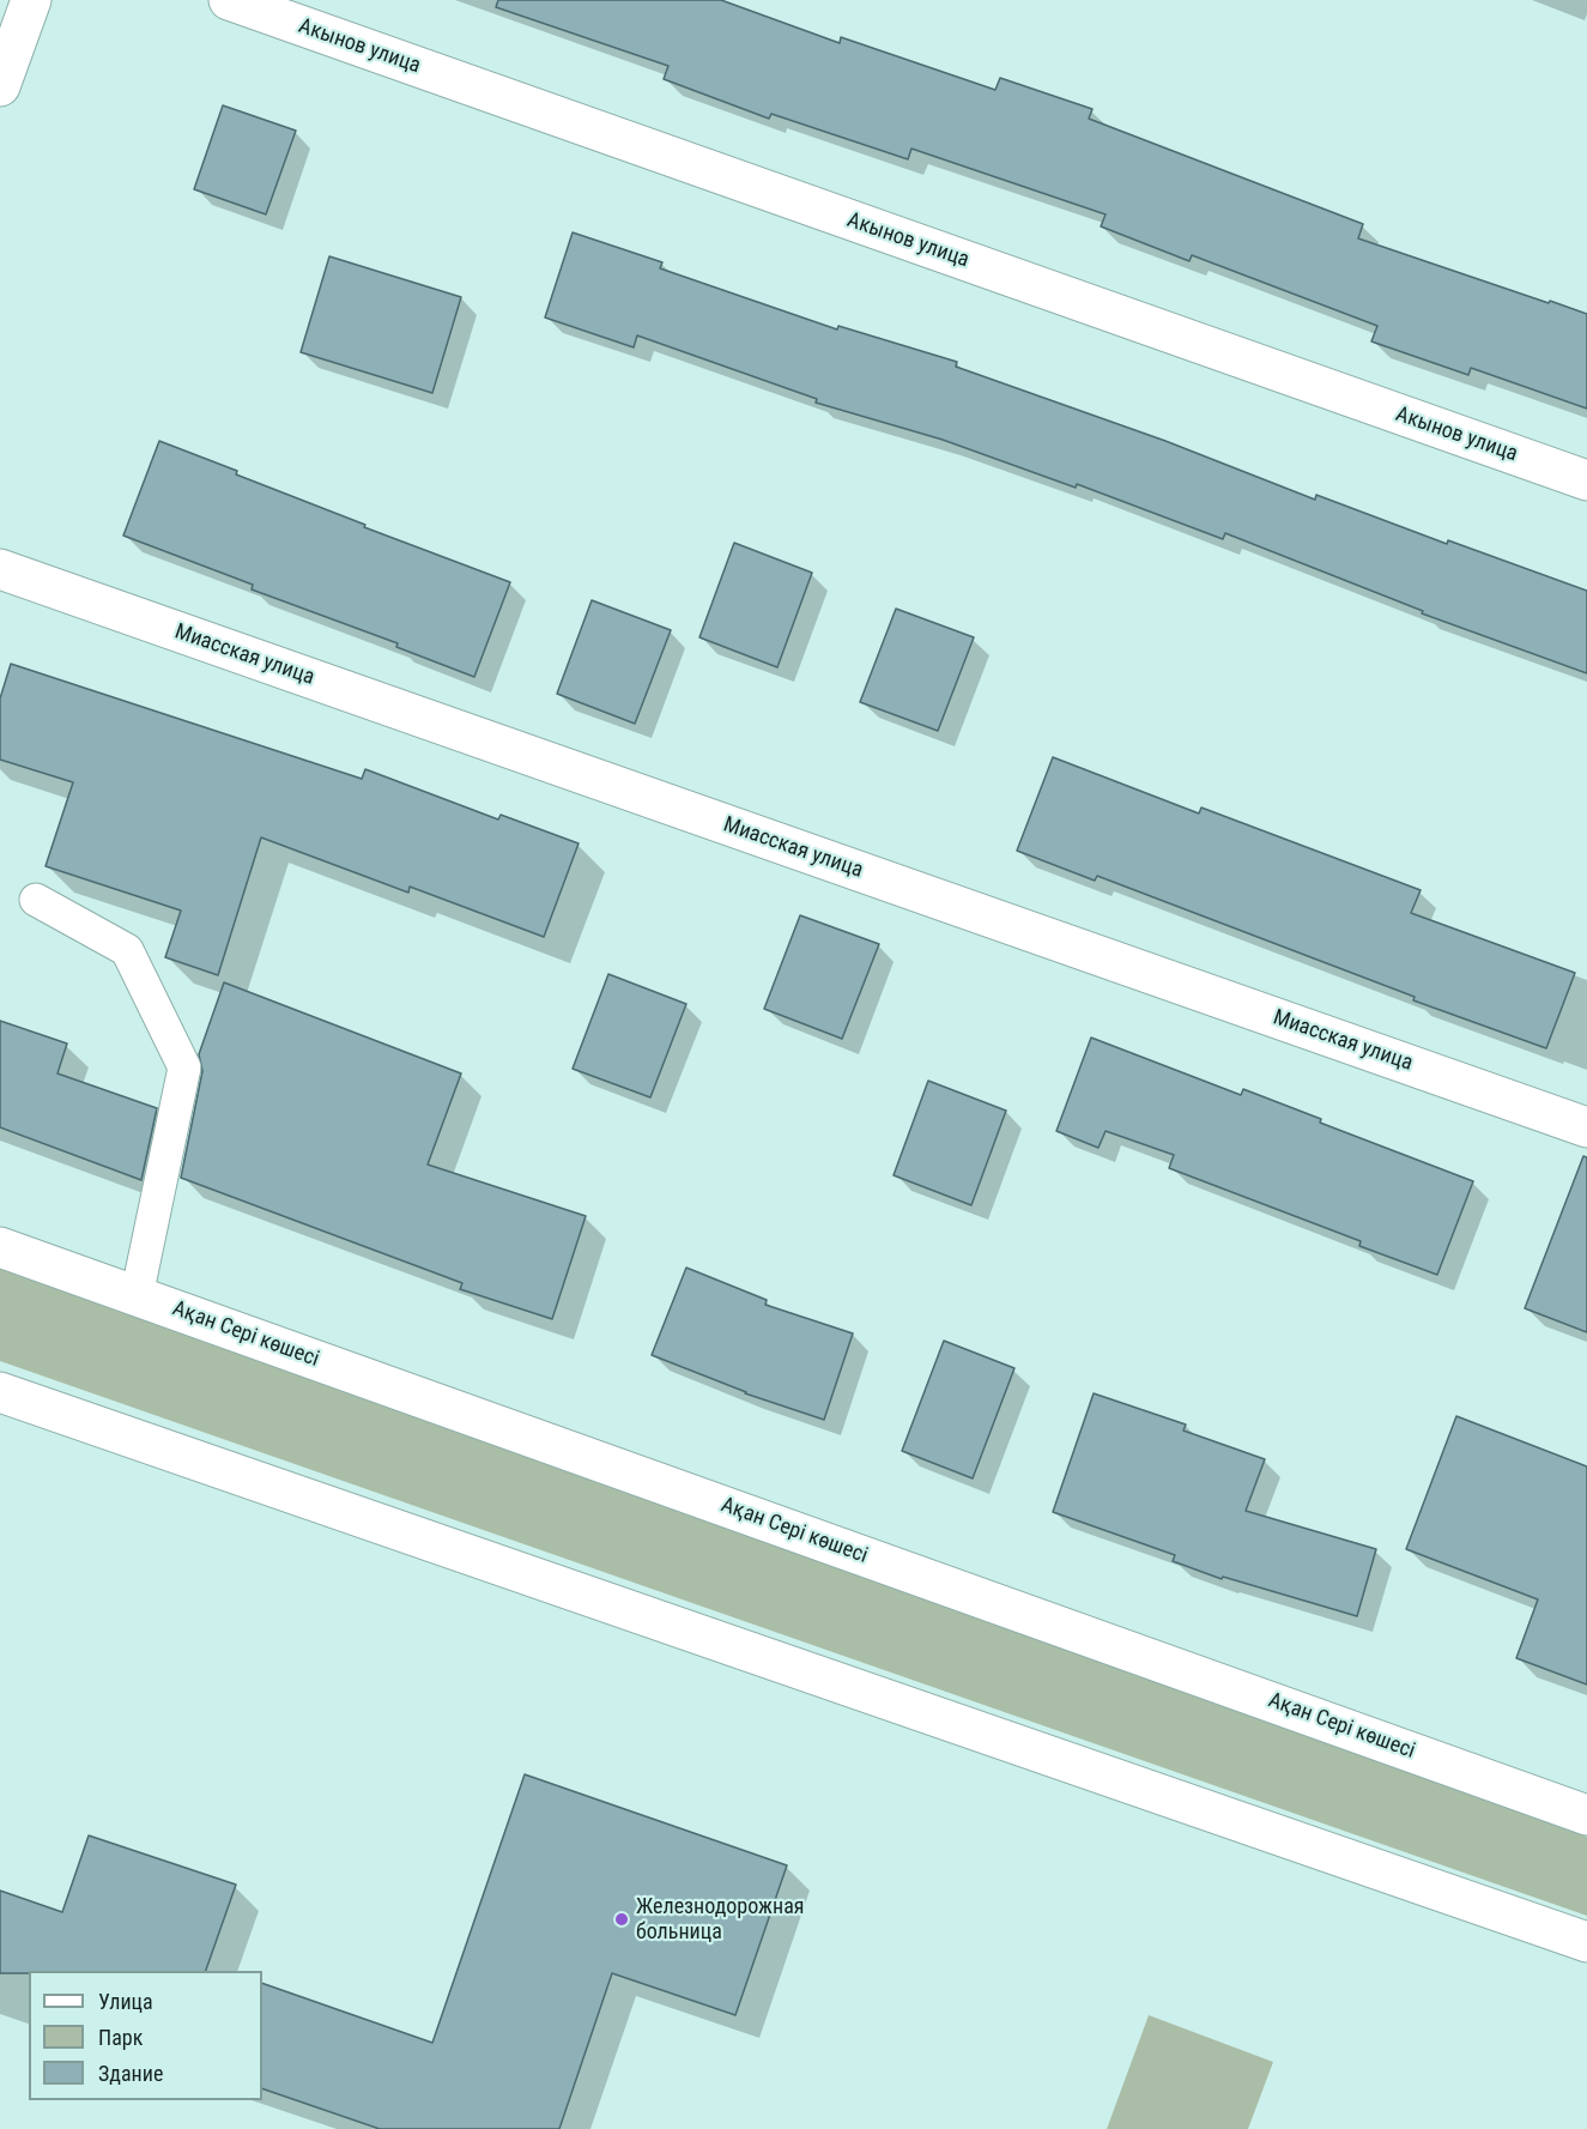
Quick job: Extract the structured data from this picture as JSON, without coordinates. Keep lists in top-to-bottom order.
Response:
{
  "streets": {
    "street": ["Акынов улица", "Миасская улица", "Ақан Сері көшесі"]
  },
  "places": ["Железнодорожная больница"],
  "legend": ["Улица", "Парк", "Здание"]
}
